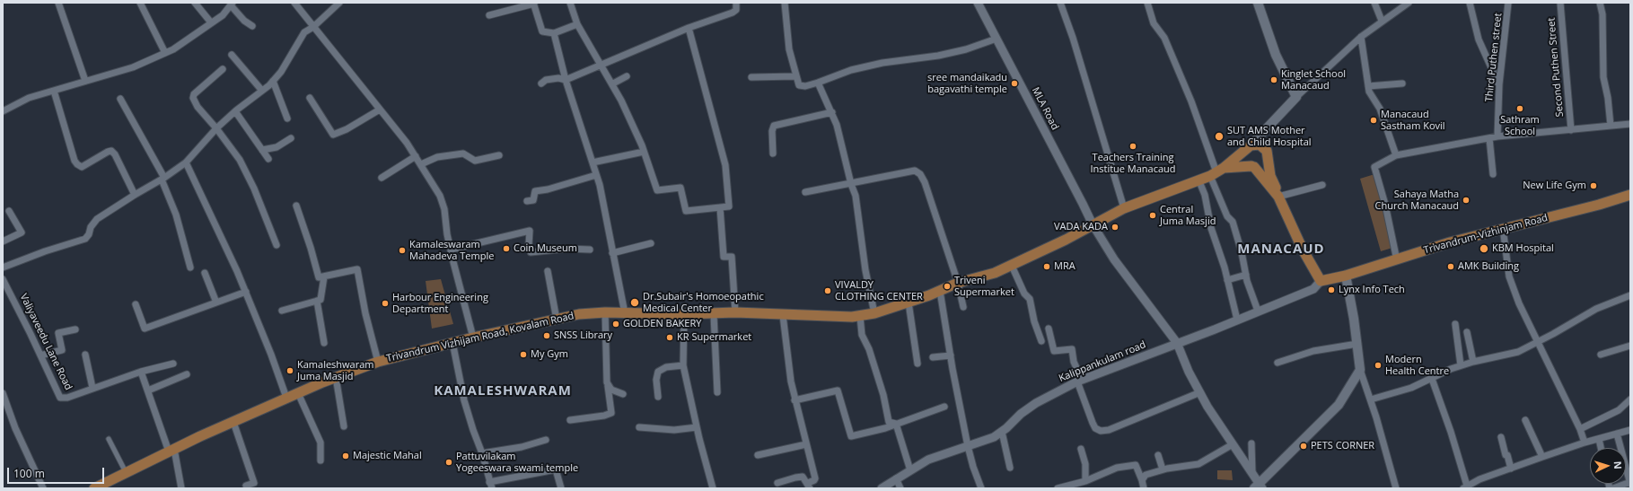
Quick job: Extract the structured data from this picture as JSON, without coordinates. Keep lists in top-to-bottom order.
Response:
{
  "streets": {
    "main road": ["Trivandrum-Vizhinjam Road", "Trivandrum Vizhijam Road, Kovalam Road"],
    "street": [
      "Third Puthen street",
      "Second Puthen Street",
      "MLA Road",
      "Valiyaveedu Lane Road",
      "Kalippankulam road"
    ]
  },
  "crossings": [
    ["MLA Road", "Trivandrum Vizhijam Road, Kovalam Road"],
    ["MLA Road", "Kalippankulam road"],
    ["Trivandrum-Vizhinjam Road", "Kalippankulam road"]
  ],
  "districts": ["MANACAUD", "KAMALESHWARAM"],
  "places": [
    "Kinglet School Manacaud",
    "sree mandaikadu bagavathi temple",
    "Sathram School",
    "Manacaud Sastham Kovil",
    "SUT AMS Mother and Child Hospital",
    "Teachers Training Institue Manacaud",
    "New Life Gym",
    "Sahaya Matha Church Manacaud",
    "Central Juma Masjid",
    "VADA KADA",
    "Coin Museum",
    "KBM Hospital",
    "Kamaleswaram Mahadeva Temple",
    "MRA",
    "AMK Building",
    "Triveni Supermarket",
    "Lynx Info Tech",
    "VIVALDY CLOTHING CENTER",
    "Dr.Subair's Homoeopathic Medical Center",
    "Harbour Engineering Department",
    "GOLDEN BAKERY",
    "SNSS Library",
    "KR Supermarket",
    "My Gym",
    "Modern Health Centre",
    "Kamaleshwaram Juma Masjid",
    "PETS CORNER",
    "Majestic Mahal",
    "Pattuvilakam Yogeeswara swami temple"
  ],
  "scale_bar": "100 m",
  "north": "right"
}
